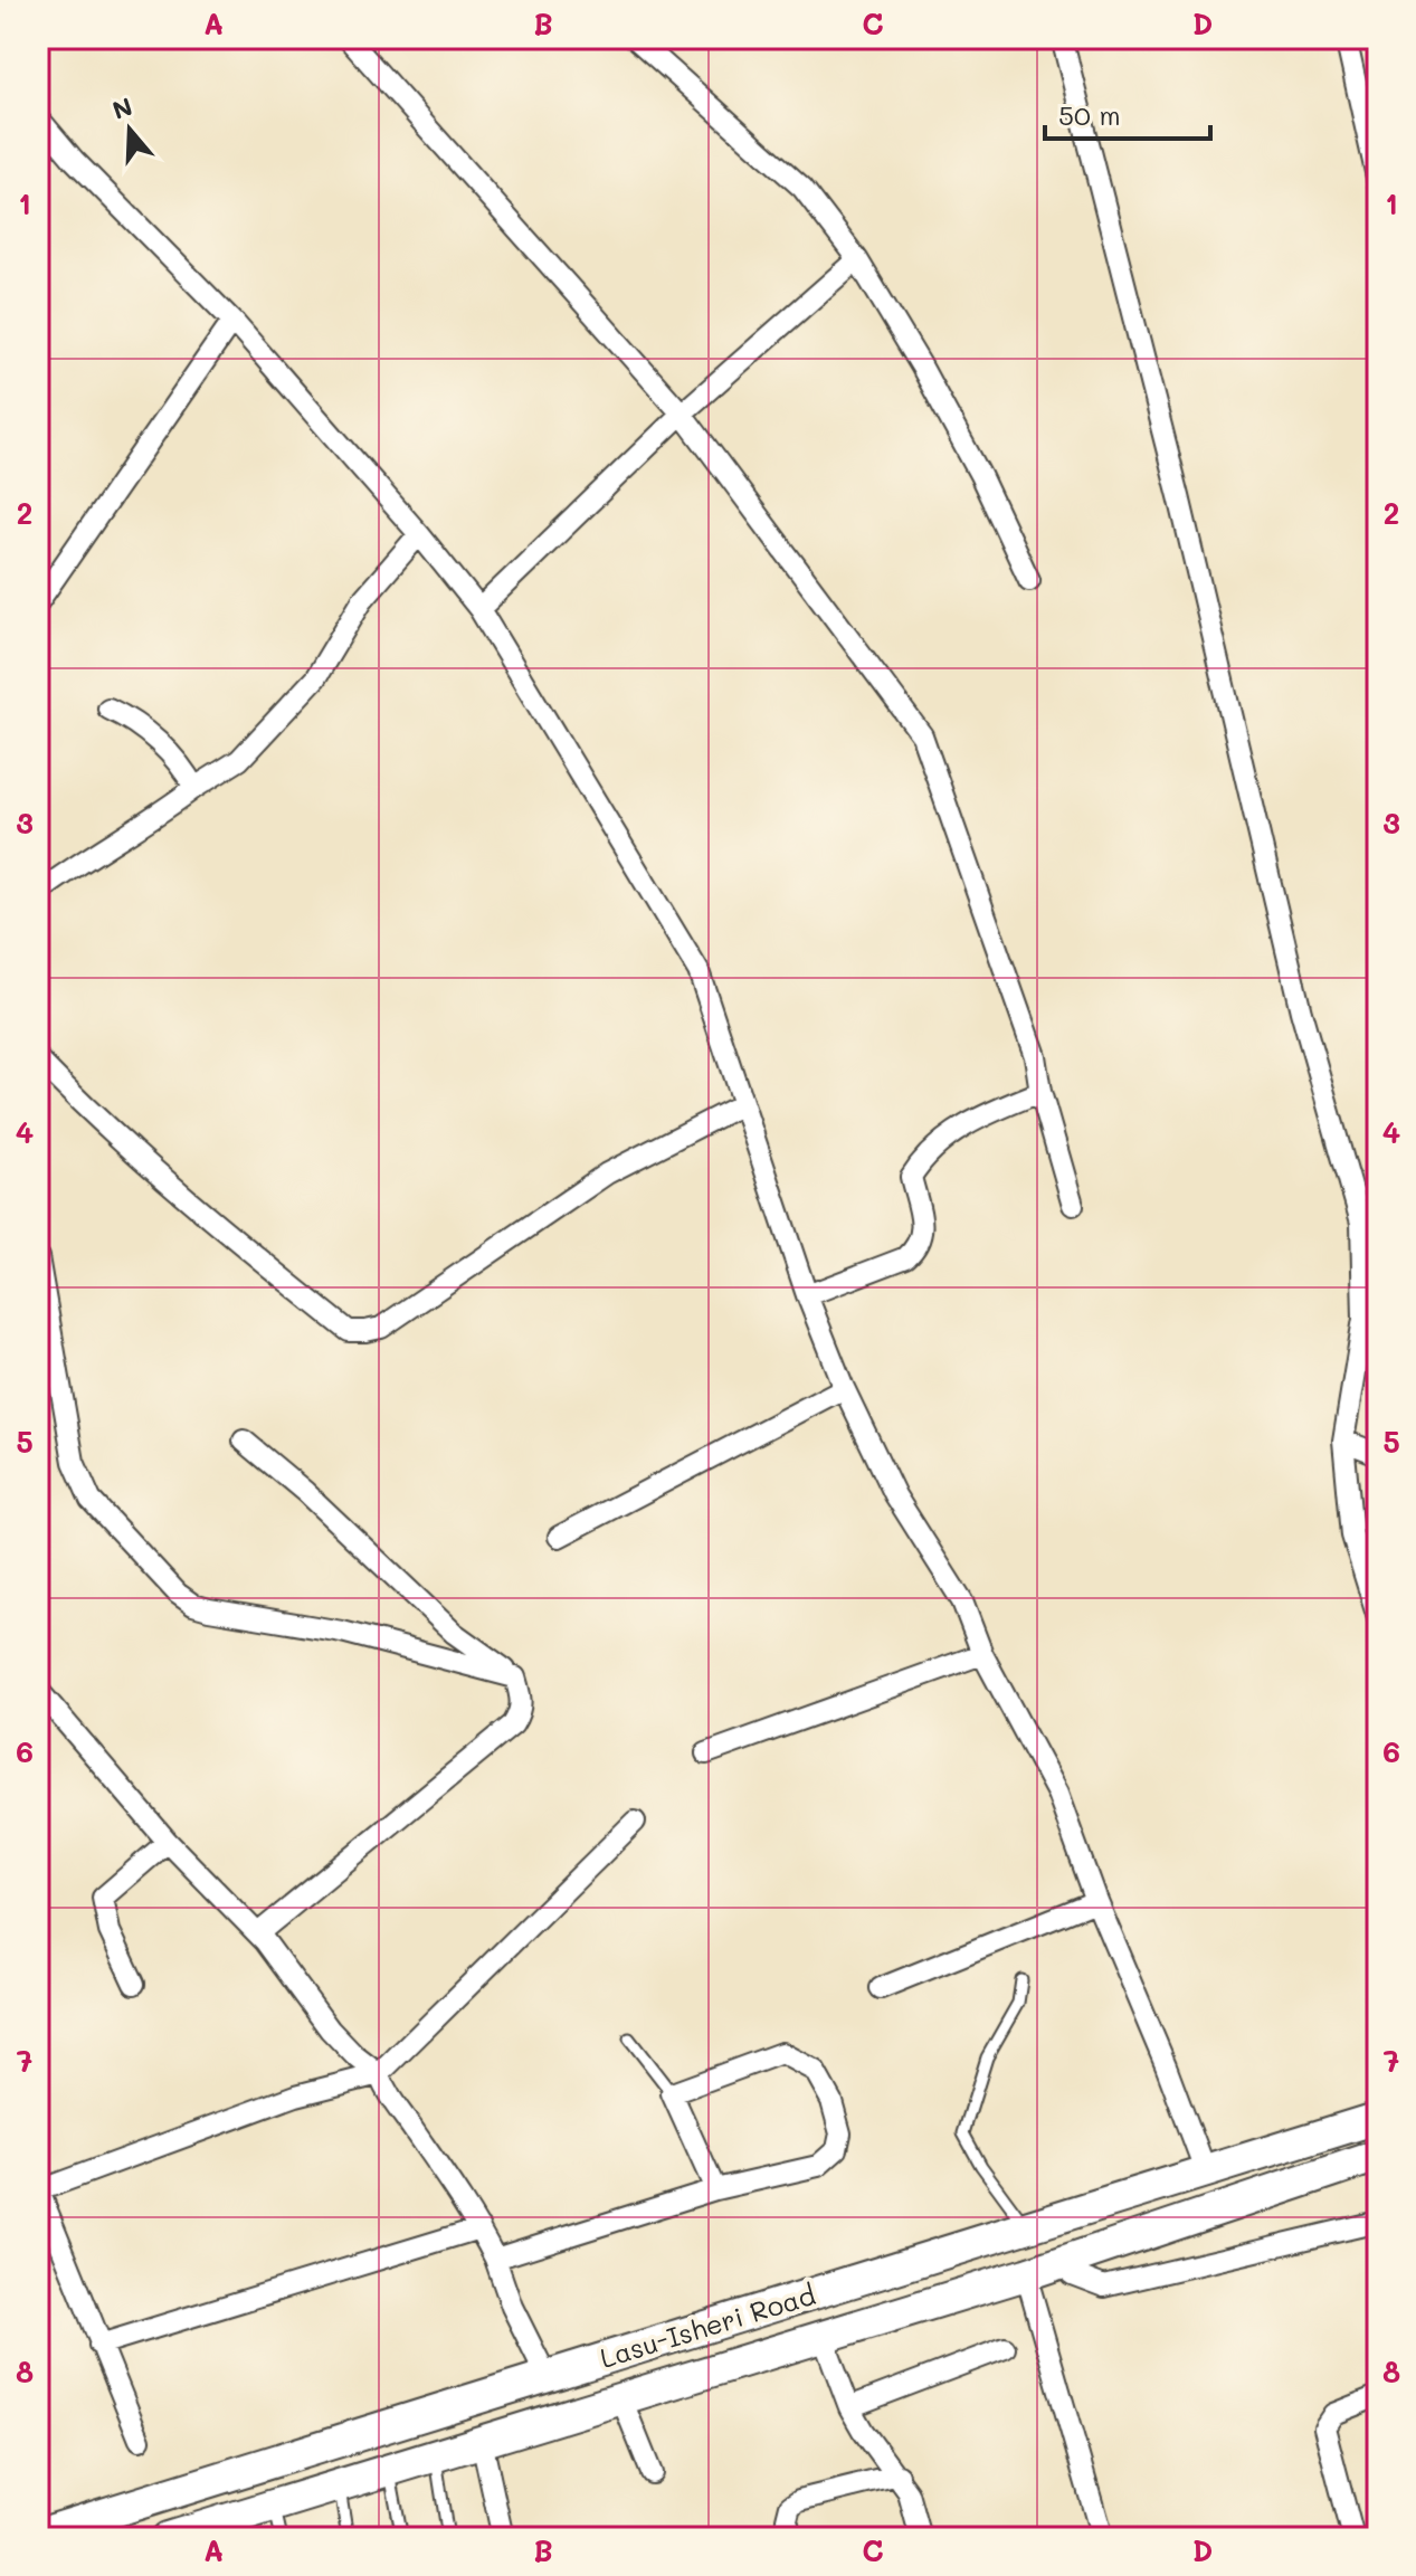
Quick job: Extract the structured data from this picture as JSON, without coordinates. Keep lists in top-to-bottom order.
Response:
{
  "streets": {
    "main road": ["Lasu-Isheri Road"]
  },
  "scale_bar": "50 m",
  "north": "top",
  "grid": {
    "columns": [
      "A",
      "B",
      "C",
      "D"
    ],
    "rows": [
      "1",
      "2",
      "3",
      "4",
      "5",
      "6",
      "7",
      "8"
    ]
  }
}
